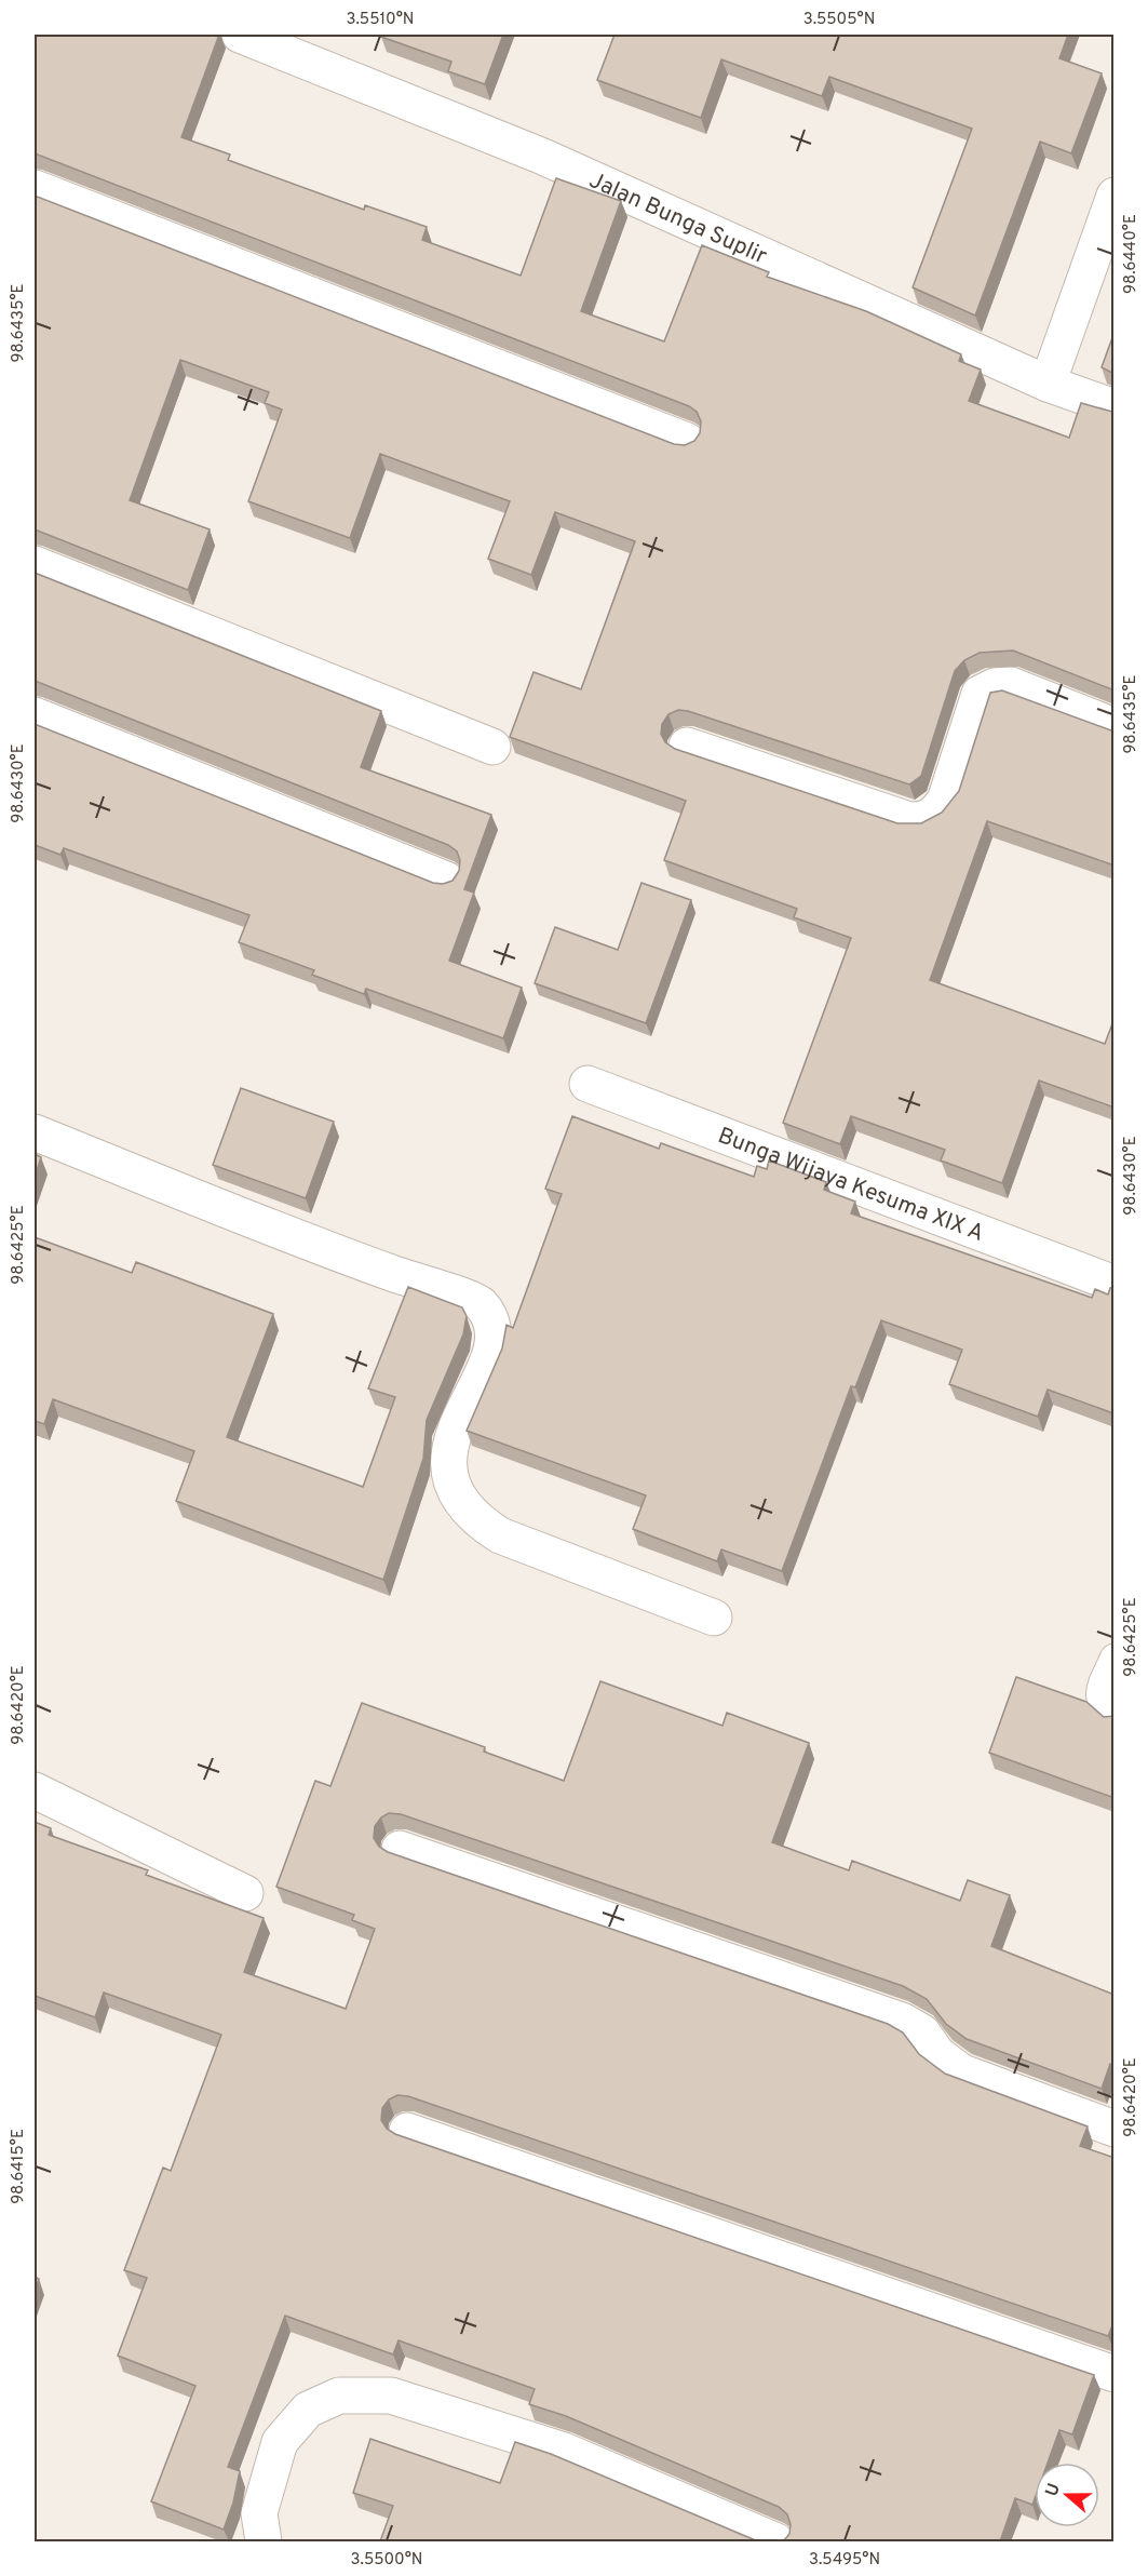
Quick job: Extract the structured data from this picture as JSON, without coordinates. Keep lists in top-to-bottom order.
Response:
{
  "streets": {
    "street": ["Jalan Bunga Suplir", "Bunga Wijaya Kesuma XIX A"]
  },
  "north": "left",
  "coordinates": [
    "3.5510°N",
    "3.5505°N",
    "98.6440°E",
    "98.6435°E",
    "98.6430°E",
    "98.6425°E",
    "98.6420°E",
    "98.6415°E",
    "3.5500°N",
    "3.5495°N"
  ]
}
